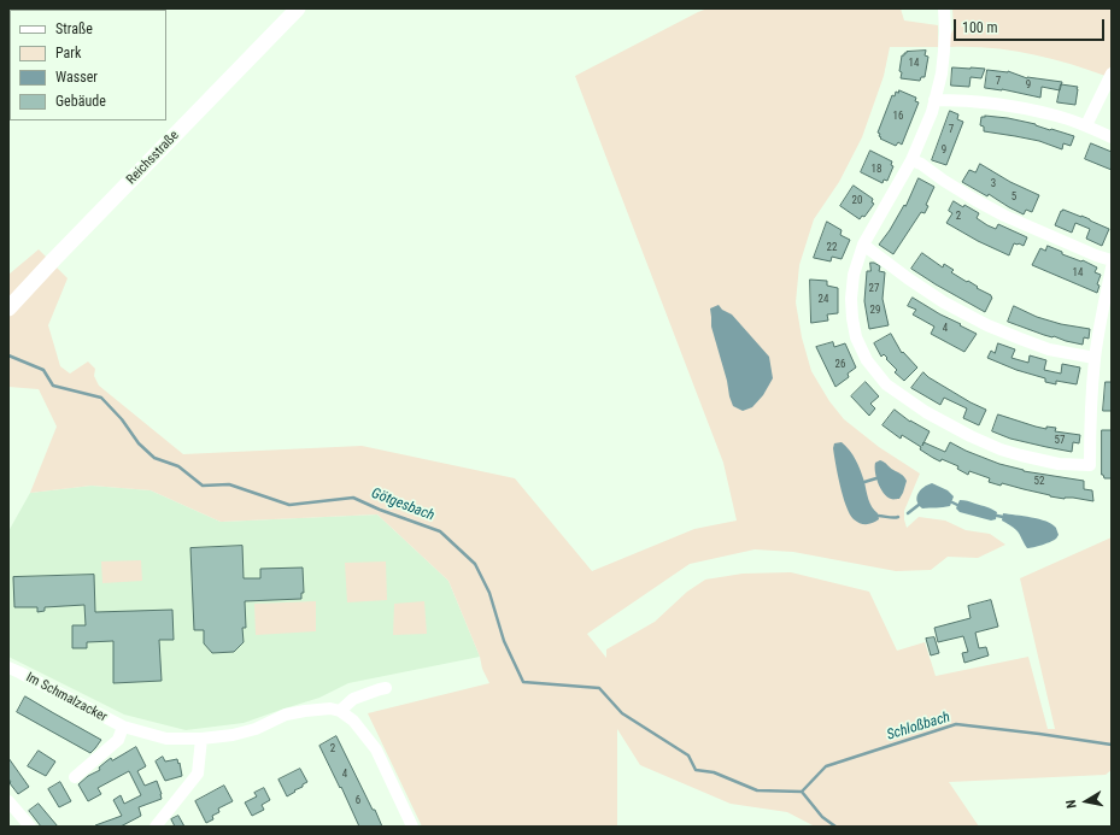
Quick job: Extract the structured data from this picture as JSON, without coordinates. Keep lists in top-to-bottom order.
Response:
{
  "streets": {
    "main road": ["Reichsstraße"],
    "street": ["Im Schmalzacker"]
  },
  "water": ["Götgesbach", "Schloßbach"],
  "house_numbers": [
    "14",
    "7",
    "9",
    "16",
    "7",
    "9",
    "18",
    "3",
    "5",
    "20",
    "2",
    "22",
    "14",
    "27",
    "24",
    "29",
    "4",
    "26",
    "57",
    "52",
    "2",
    "4",
    "6"
  ],
  "legend": [
    "Straße",
    "Park",
    "Wasser",
    "Gebäude"
  ],
  "scale_bar": "100 m",
  "north": "left"
}
